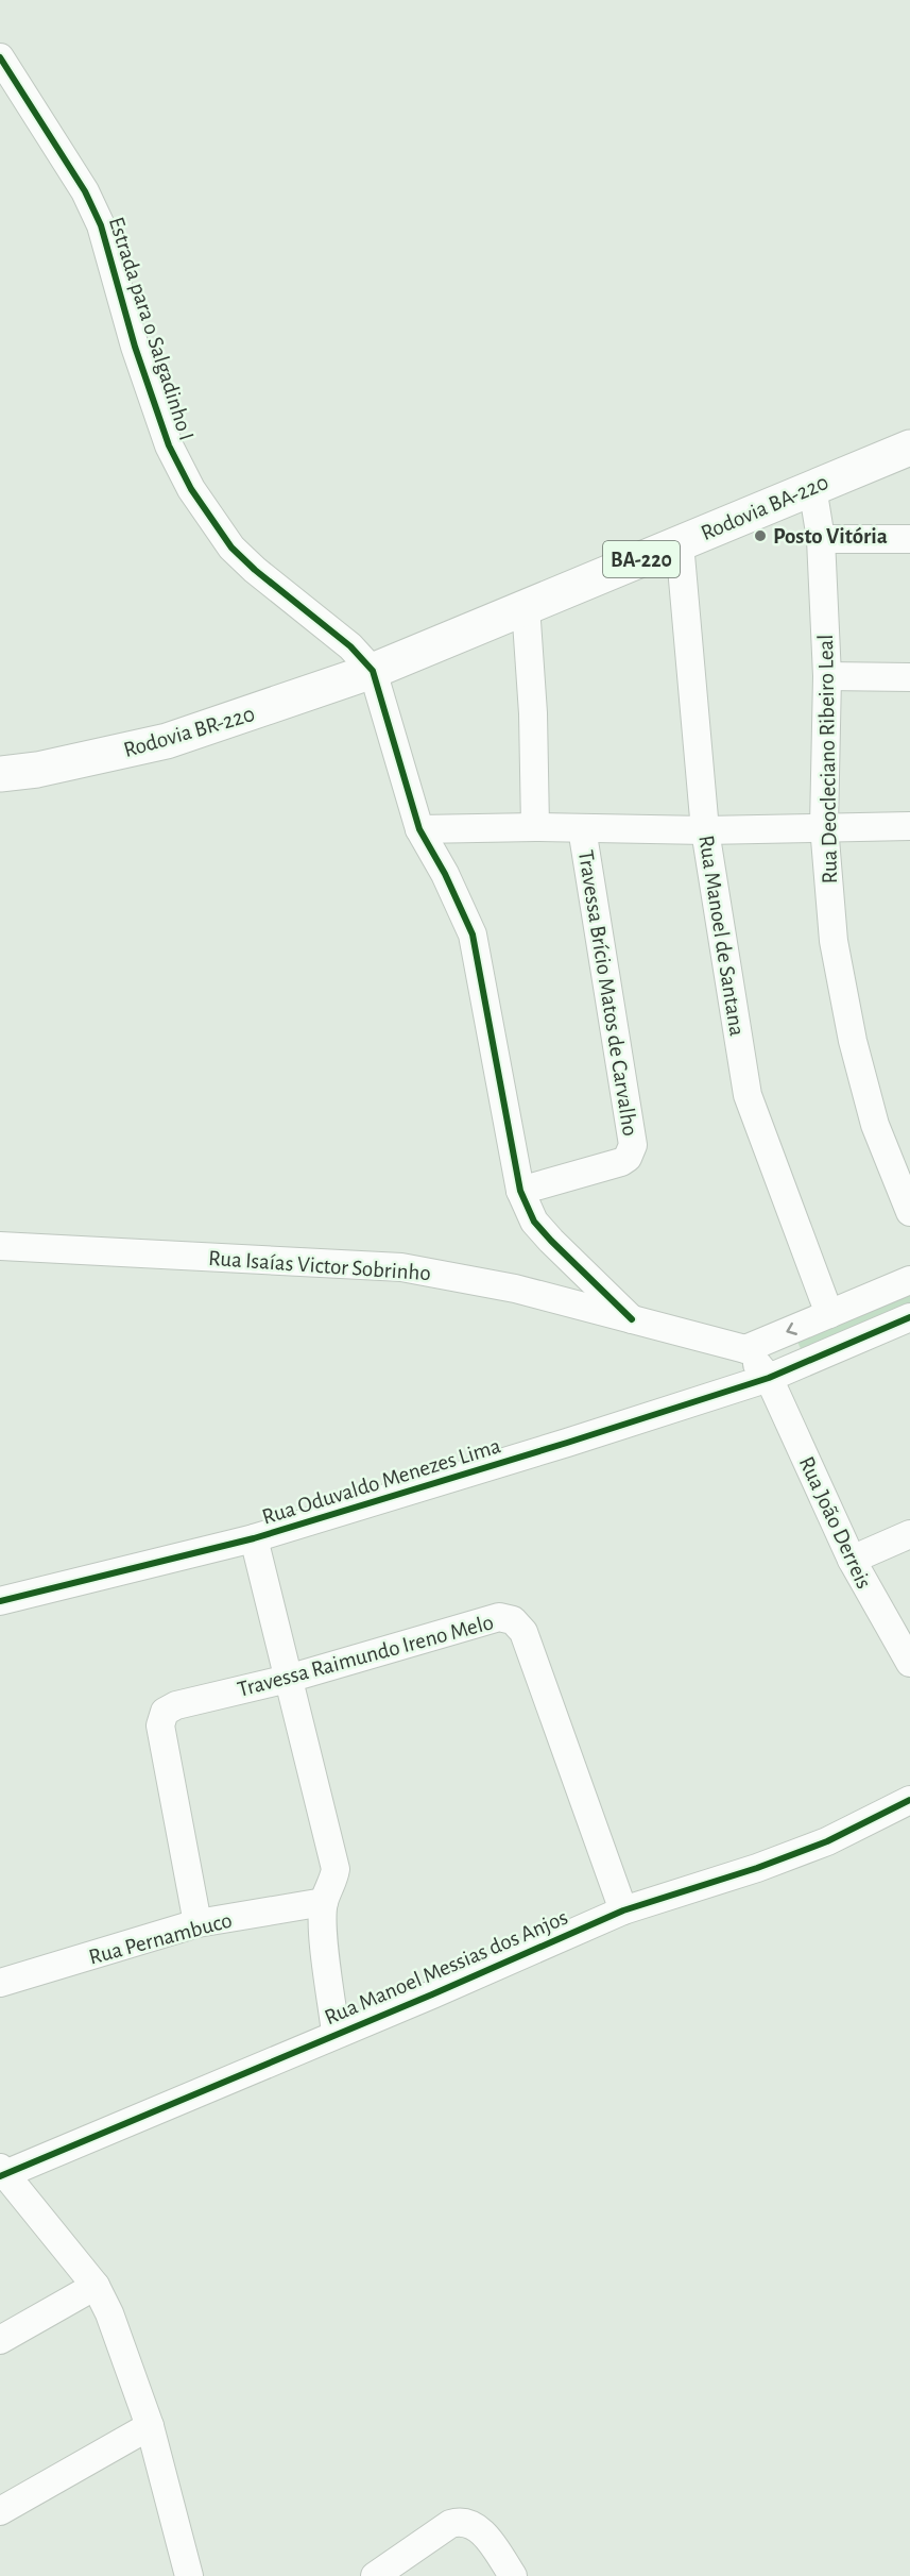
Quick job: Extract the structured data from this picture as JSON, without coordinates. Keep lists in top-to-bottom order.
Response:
{
  "streets": {
    "main road": ["Rodovia BA-220", "BA-220", "Rodovia BR-220"],
    "street": [
      "Estrada para o Salgadinho I",
      "Rua Deocleciano Ribeiro Leal",
      "Rua Manoel de Santana",
      "Travessa Brício Matos de Carvalho",
      "Rua Isaías Victor Sobrinho",
      "Rua Oduvaldo Menezes Lima",
      "Rua João Derreis",
      "Travessa Raimundo Ireno Melo",
      "Rua Pernambuco",
      "Rua Manoel Messias dos Anjos"
    ]
  },
  "crossings": [
    ["Estrada para o Salgadinho I", "Rodovia BA-220"],
    ["Estrada para o Salgadinho I", "Rodovia BR-220"],
    ["Rodovia BA-220", "Rodovia BR-220"],
    ["Rodovia BA-220", "Rua Deocleciano Ribeiro Leal"],
    ["Rodovia BA-220", "Rua Manoel de Santana"],
    ["Rua Isaías Victor Sobrinho", "Rua João Derreis"],
    ["Rua Oduvaldo Menezes Lima", "Rua João Derreis"],
    ["Travessa Raimundo Ireno Melo", "Rua Pernambuco"],
    ["Travessa Raimundo Ireno Melo", "Rua Manoel Messias dos Anjos"]
  ],
  "places": ["Posto Vitória"]
}
